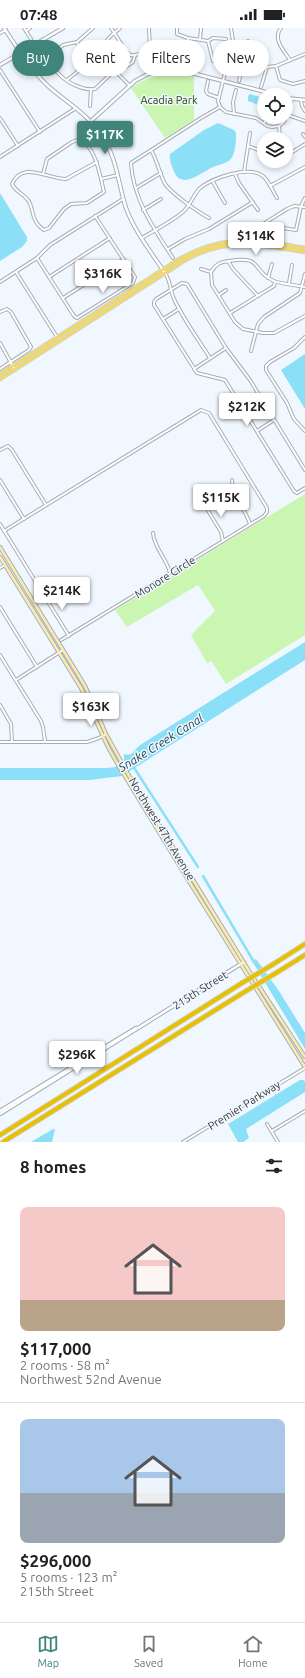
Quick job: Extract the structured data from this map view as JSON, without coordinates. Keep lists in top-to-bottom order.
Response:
{
  "streets": {
    "main road": ["Northwest 47th Avenue"],
    "street": ["Monore Circle", "215th Street", "Premier Parkway"]
  },
  "crossings": [
    ["Northwest 47th Avenue", "215th Street"],
    ["Northwest 47th Avenue", "Premier Parkway"]
  ],
  "water": ["Snake Creek Canal"],
  "parks": ["Acadia Park"],
  "page": {
    "status": "07:48",
    "chip": [
      "Buy",
      "Rent",
      "Filters",
      "New"
    ],
    "price": [
      "$117K",
      "$114K",
      "$316K",
      "$212K",
      "$115K",
      "$214K",
      "$163K",
      "$296K"
    ],
    "heading": "8 homes",
    "list": [
      {
        "name": "$117,000",
        "note": "2 rooms · 58 m² · Northwest 52nd Avenue"
      },
      {
        "name": "$296,000",
        "note": "5 rooms · 123 m² · 215th Street"
      }
    ],
    "tabs": ["Map", "Saved", "Home"]
  }
}
